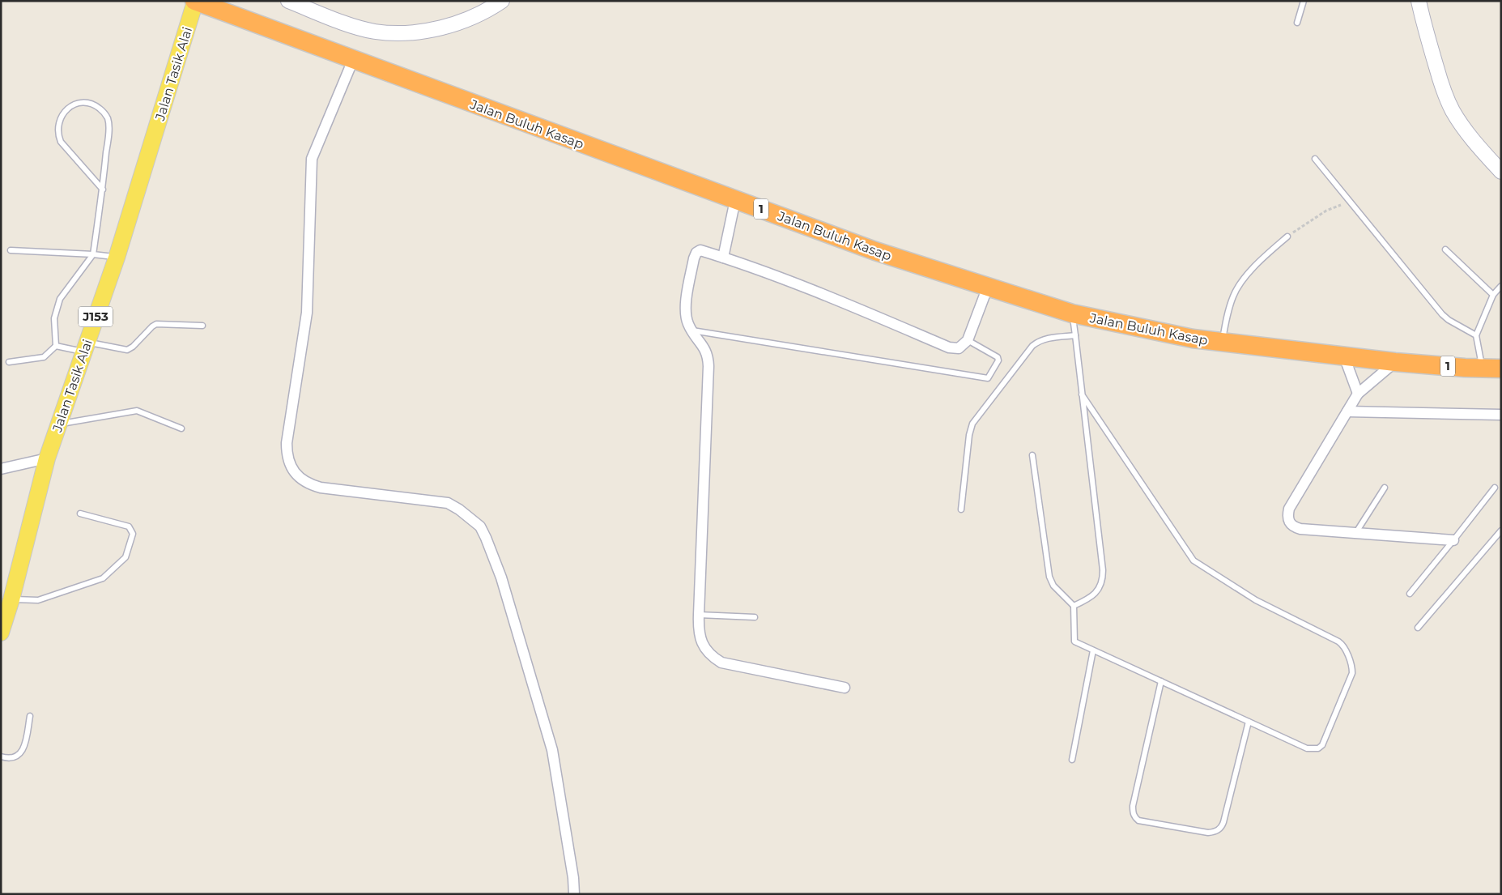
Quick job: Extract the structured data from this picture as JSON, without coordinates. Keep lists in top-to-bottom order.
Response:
{
  "streets": {
    "highway": ["Jalan Buluh Kasap", "1"],
    "main road": ["Jalan Tasik Alai", "J153"]
  },
  "crossings": [
    ["Jalan Tasik Alai", "Jalan Buluh Kasap"]
  ]
}
